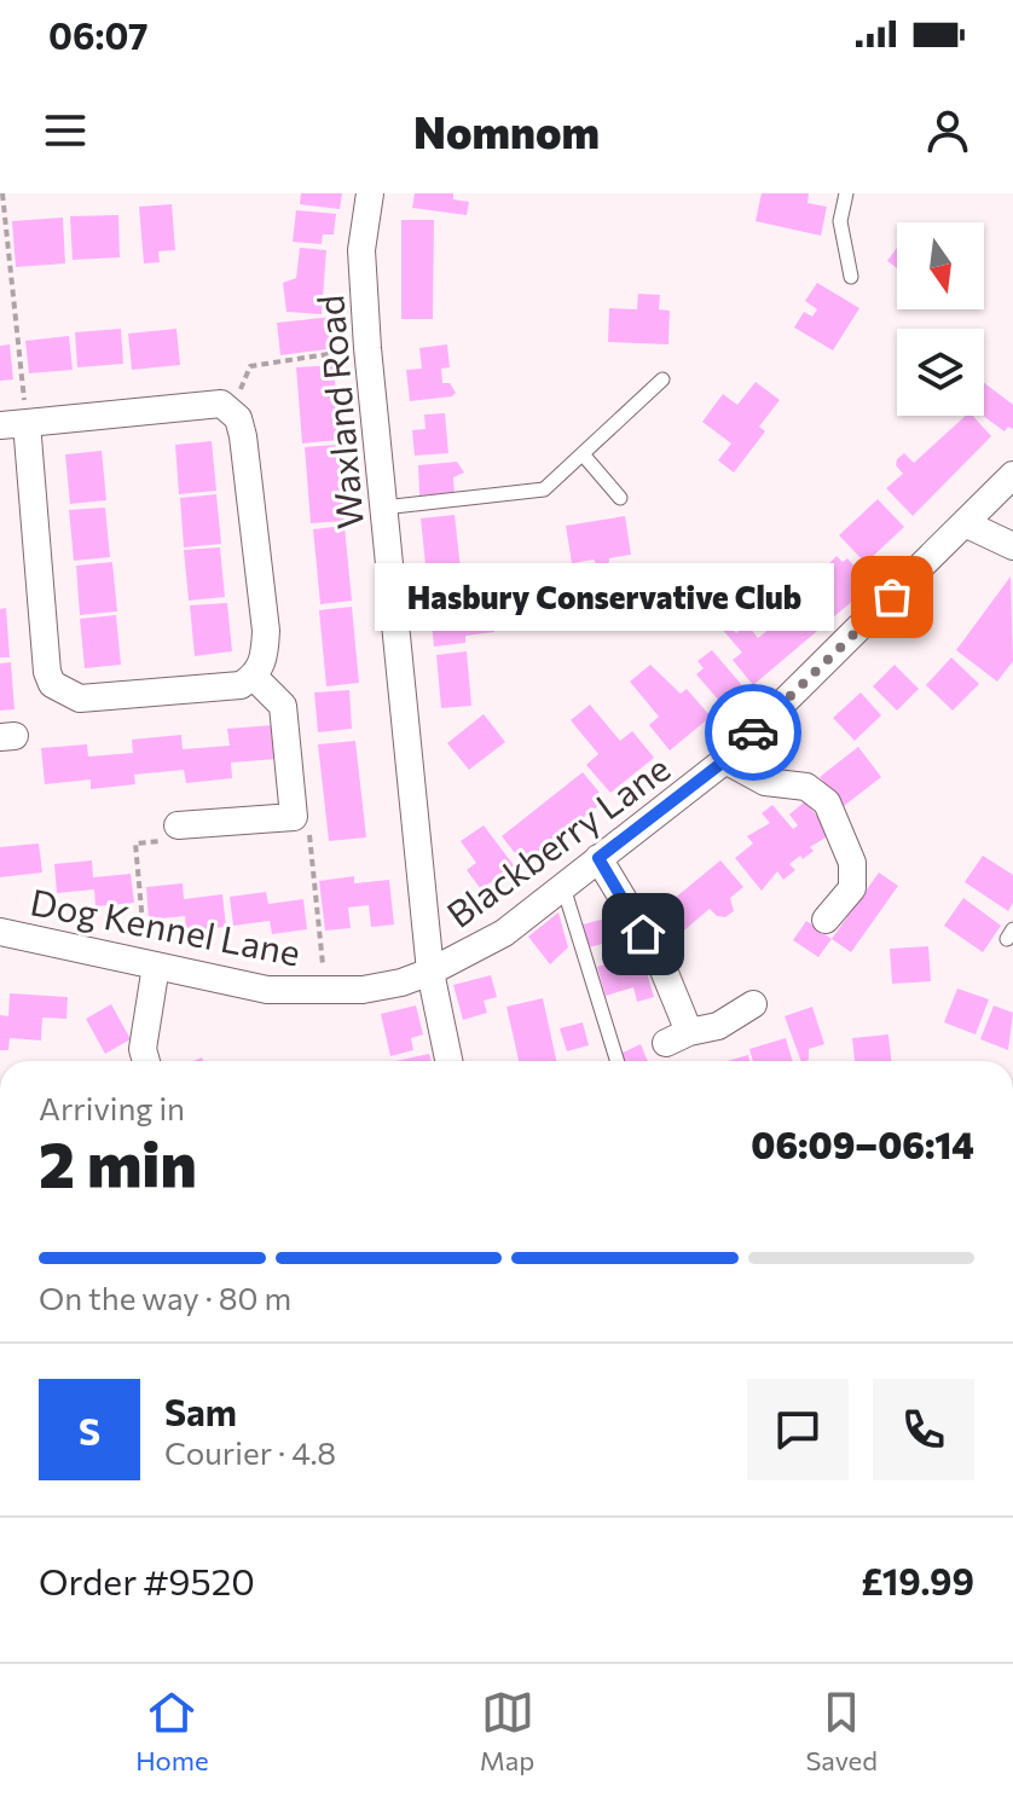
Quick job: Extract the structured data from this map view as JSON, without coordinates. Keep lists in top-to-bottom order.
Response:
{
  "streets": {
    "street": ["Waxland Road", "Blackberry Lane", "Dog Kennel Lane"]
  },
  "crossings": [
    ["Waxland Road", "Blackberry Lane"],
    ["Waxland Road", "Dog Kennel Lane"],
    ["Blackberry Lane", "Dog Kennel Lane"]
  ],
  "places": ["Hasbury Conservative Club"],
  "north": "bottom",
  "page": {
    "status": "06:07",
    "header": "Nomnom",
    "bubble": "Hasbury Conservative Club",
    "heading": ["2 min", "Arriving in", "06:09–06:14"],
    "panel": [
      "Sam",
      "Courier · 4.8",
      "Order #9520",
      "£19.99"
    ],
    "bar": "On the way · 80 m",
    "round": "S",
    "tabs": ["Home", "Map", "Saved"]
  }
}
